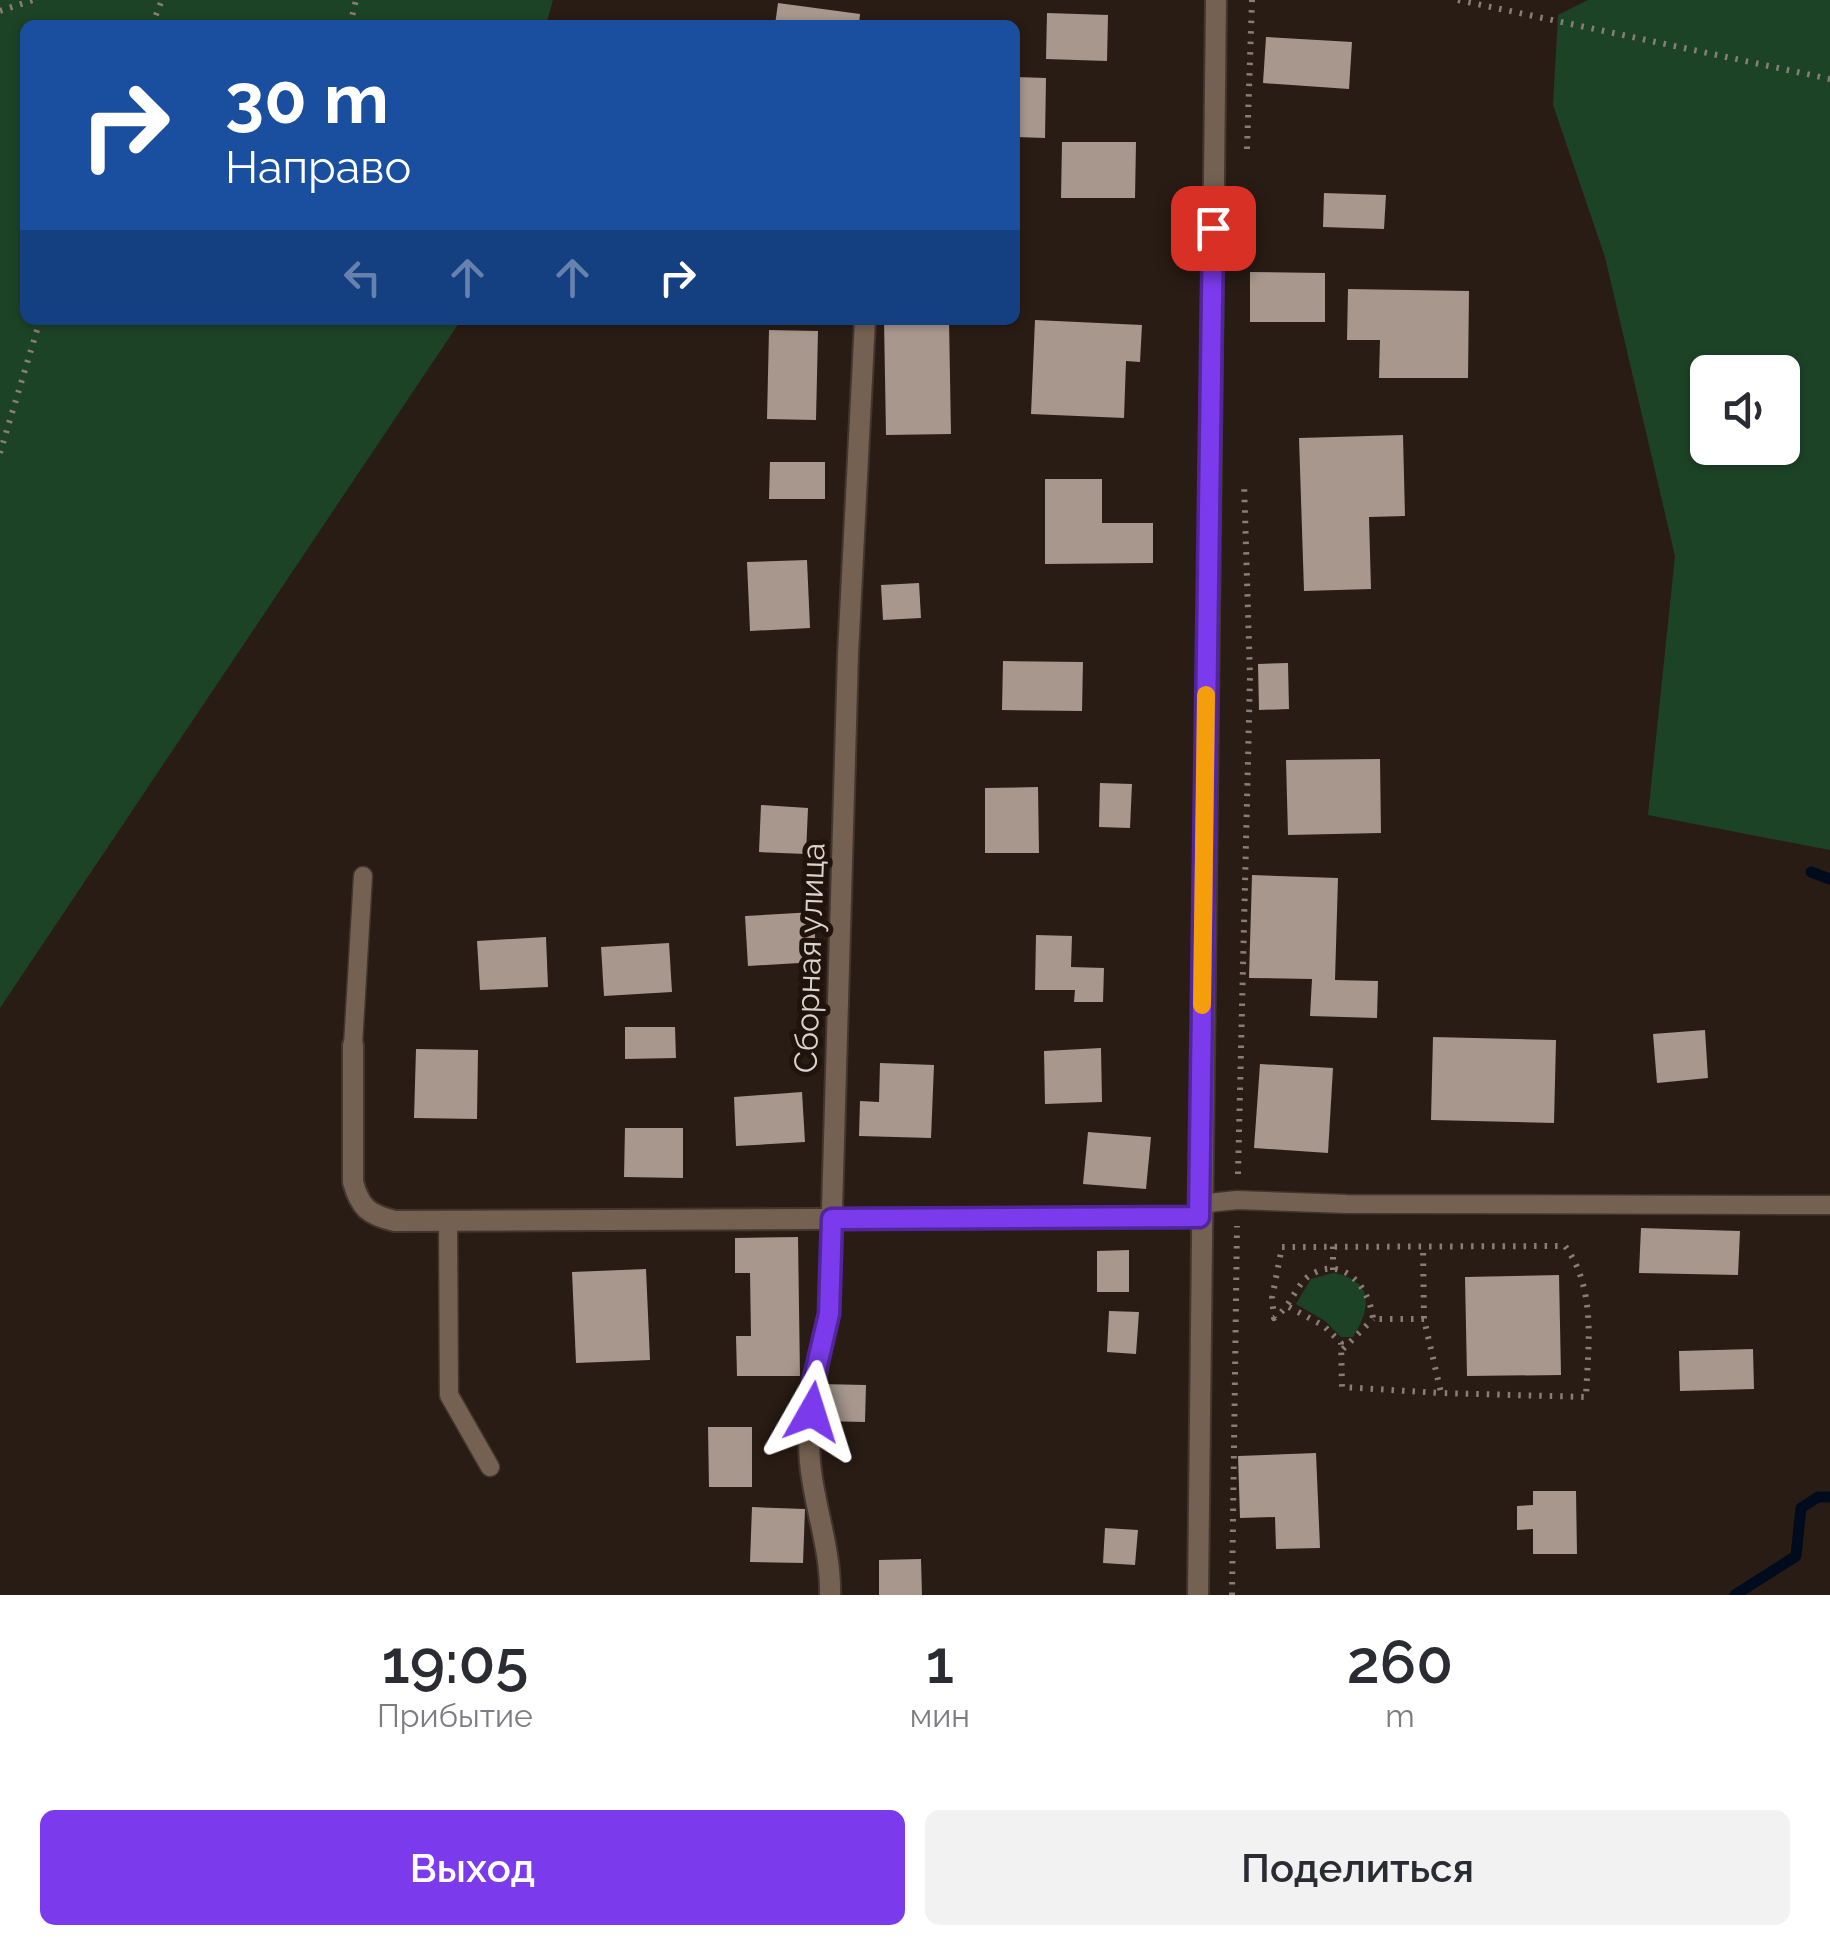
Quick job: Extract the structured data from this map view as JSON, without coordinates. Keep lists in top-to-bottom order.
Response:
{
  "streets": {
    "street": ["Сборная улица"]
  },
  "page": {
    "turn": ["30 m", "Направо"],
    "eta": [
      "19:05",
      "Прибытие",
      "1",
      "мин",
      "260",
      "m"
    ],
    "buttons": ["Выход", "Поделиться"]
  }
}
